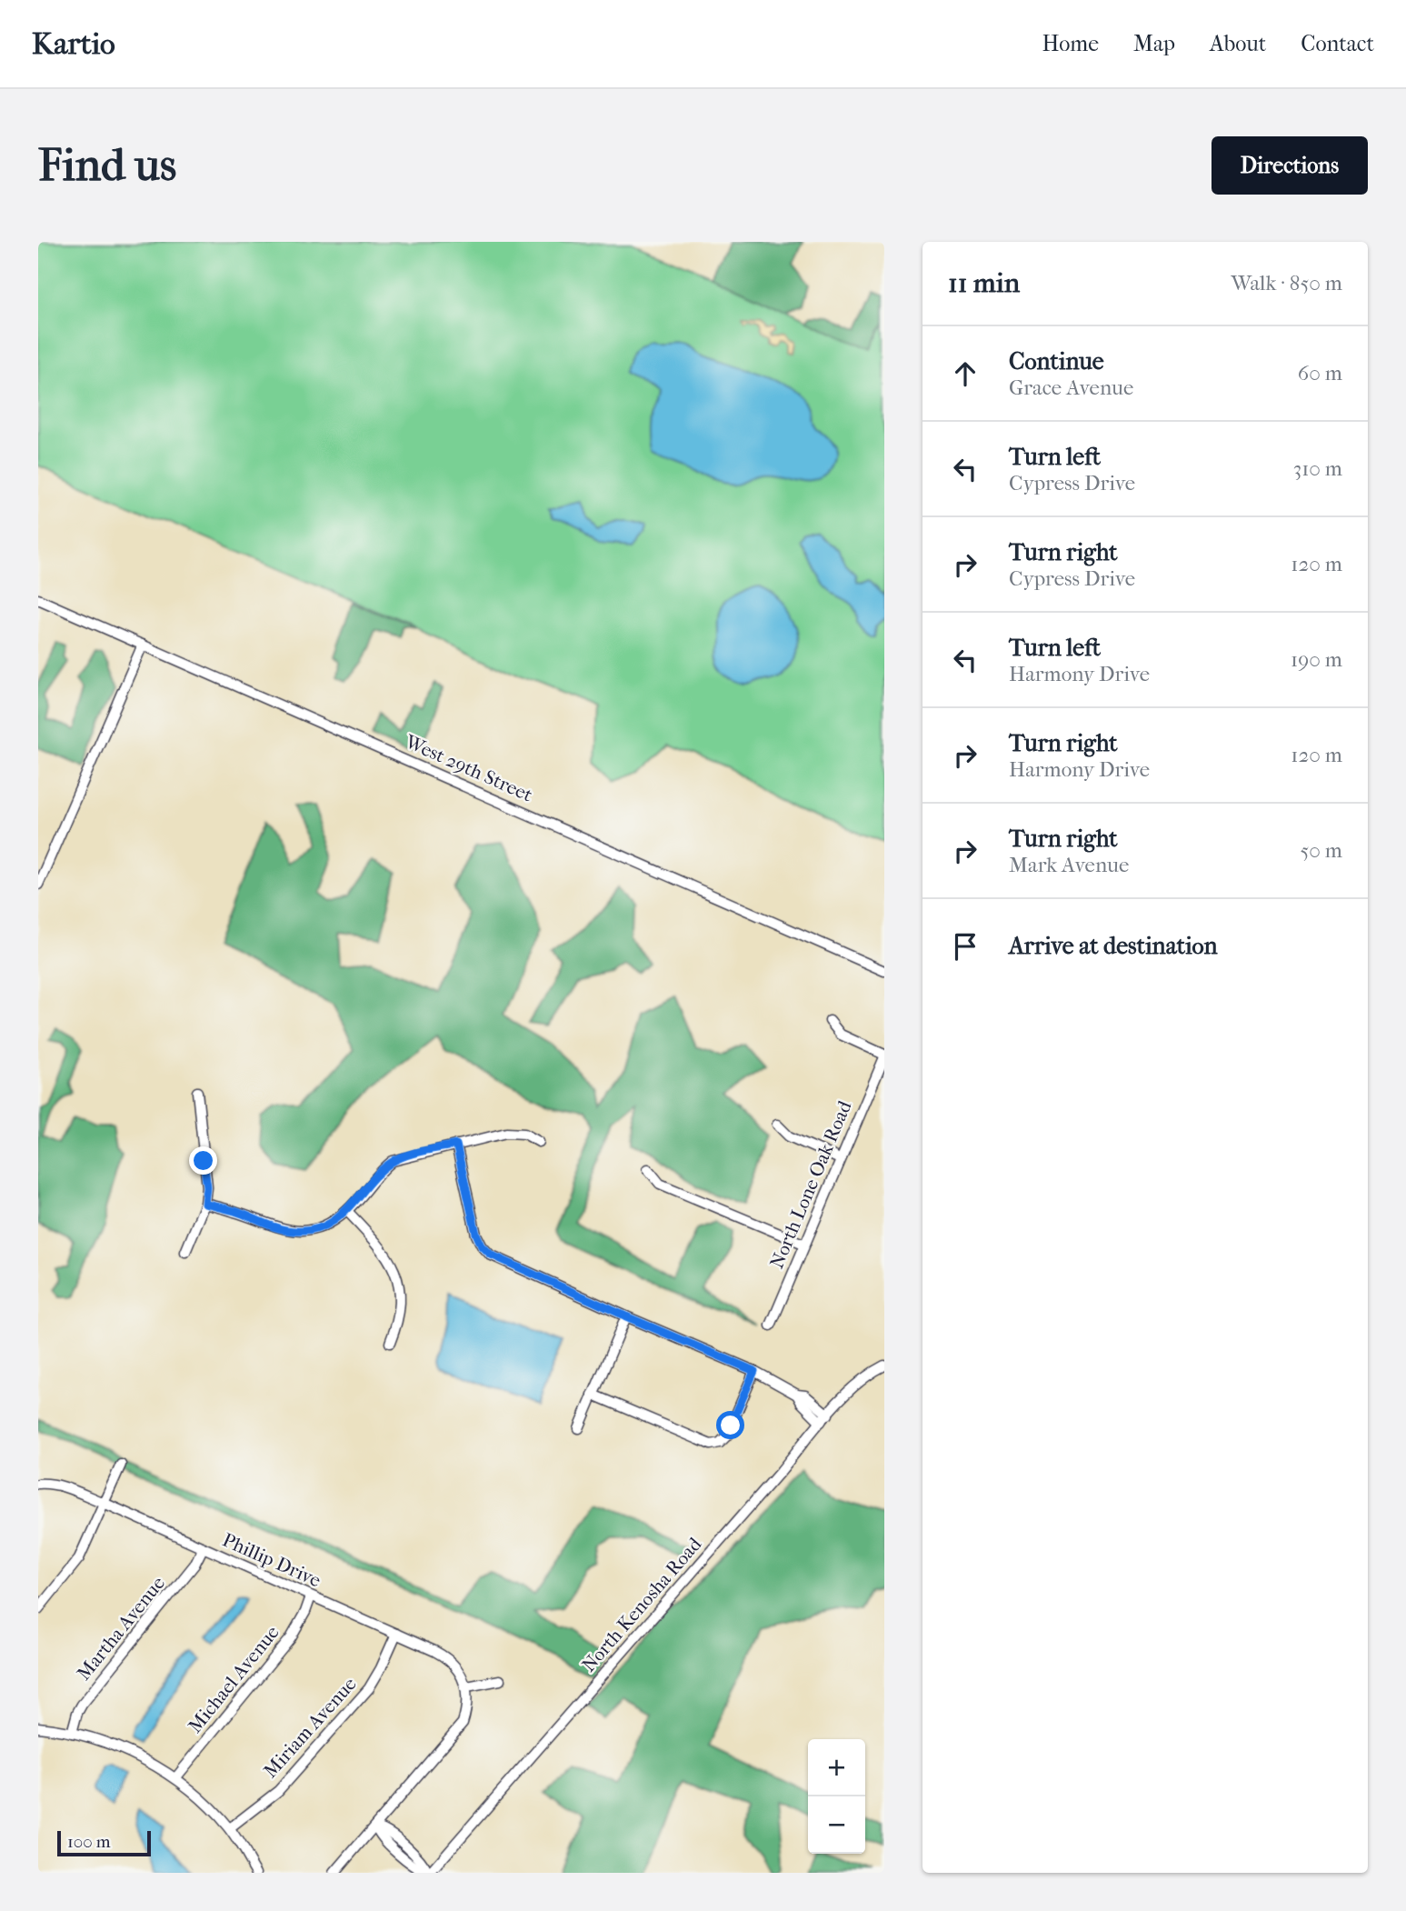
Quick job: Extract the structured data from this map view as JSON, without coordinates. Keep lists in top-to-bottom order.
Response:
{
  "streets": {
    "street": [
      "West 29th Street",
      "North Lone Oak Road",
      "Phillip Drive",
      "North Kenosha Road",
      "Martha Avenue",
      "Michael Avenue",
      "Miriam Avenue"
    ]
  },
  "crossings": [
    ["Phillip Drive", "Martha Avenue"],
    ["Phillip Drive", "Michael Avenue"],
    ["Phillip Drive", "Miriam Avenue"]
  ],
  "scale_bar": "100 m",
  "page": {
    "header": "Kartio",
    "nav": [
      "Home",
      "Map",
      "About",
      "Contact"
    ],
    "buttons": "Directions",
    "title": "Find us",
    "heading": ["11 min", "Walk · 850 m"],
    "list": [
      ["Continue", "Grace Avenue", "60 m"],
      ["Turn left", "Cypress Drive", "310 m"],
      ["Turn right", "Cypress Drive", "120 m"],
      ["Turn left", "Harmony Drive", "190 m"],
      ["Turn right", "Harmony Drive", "120 m"],
      ["Turn right", "Mark Avenue", "50 m"],
      "Arrive at destination"
    ],
    "map_buttons": ["+", "−"],
    "scale": "100 m"
  }
}
